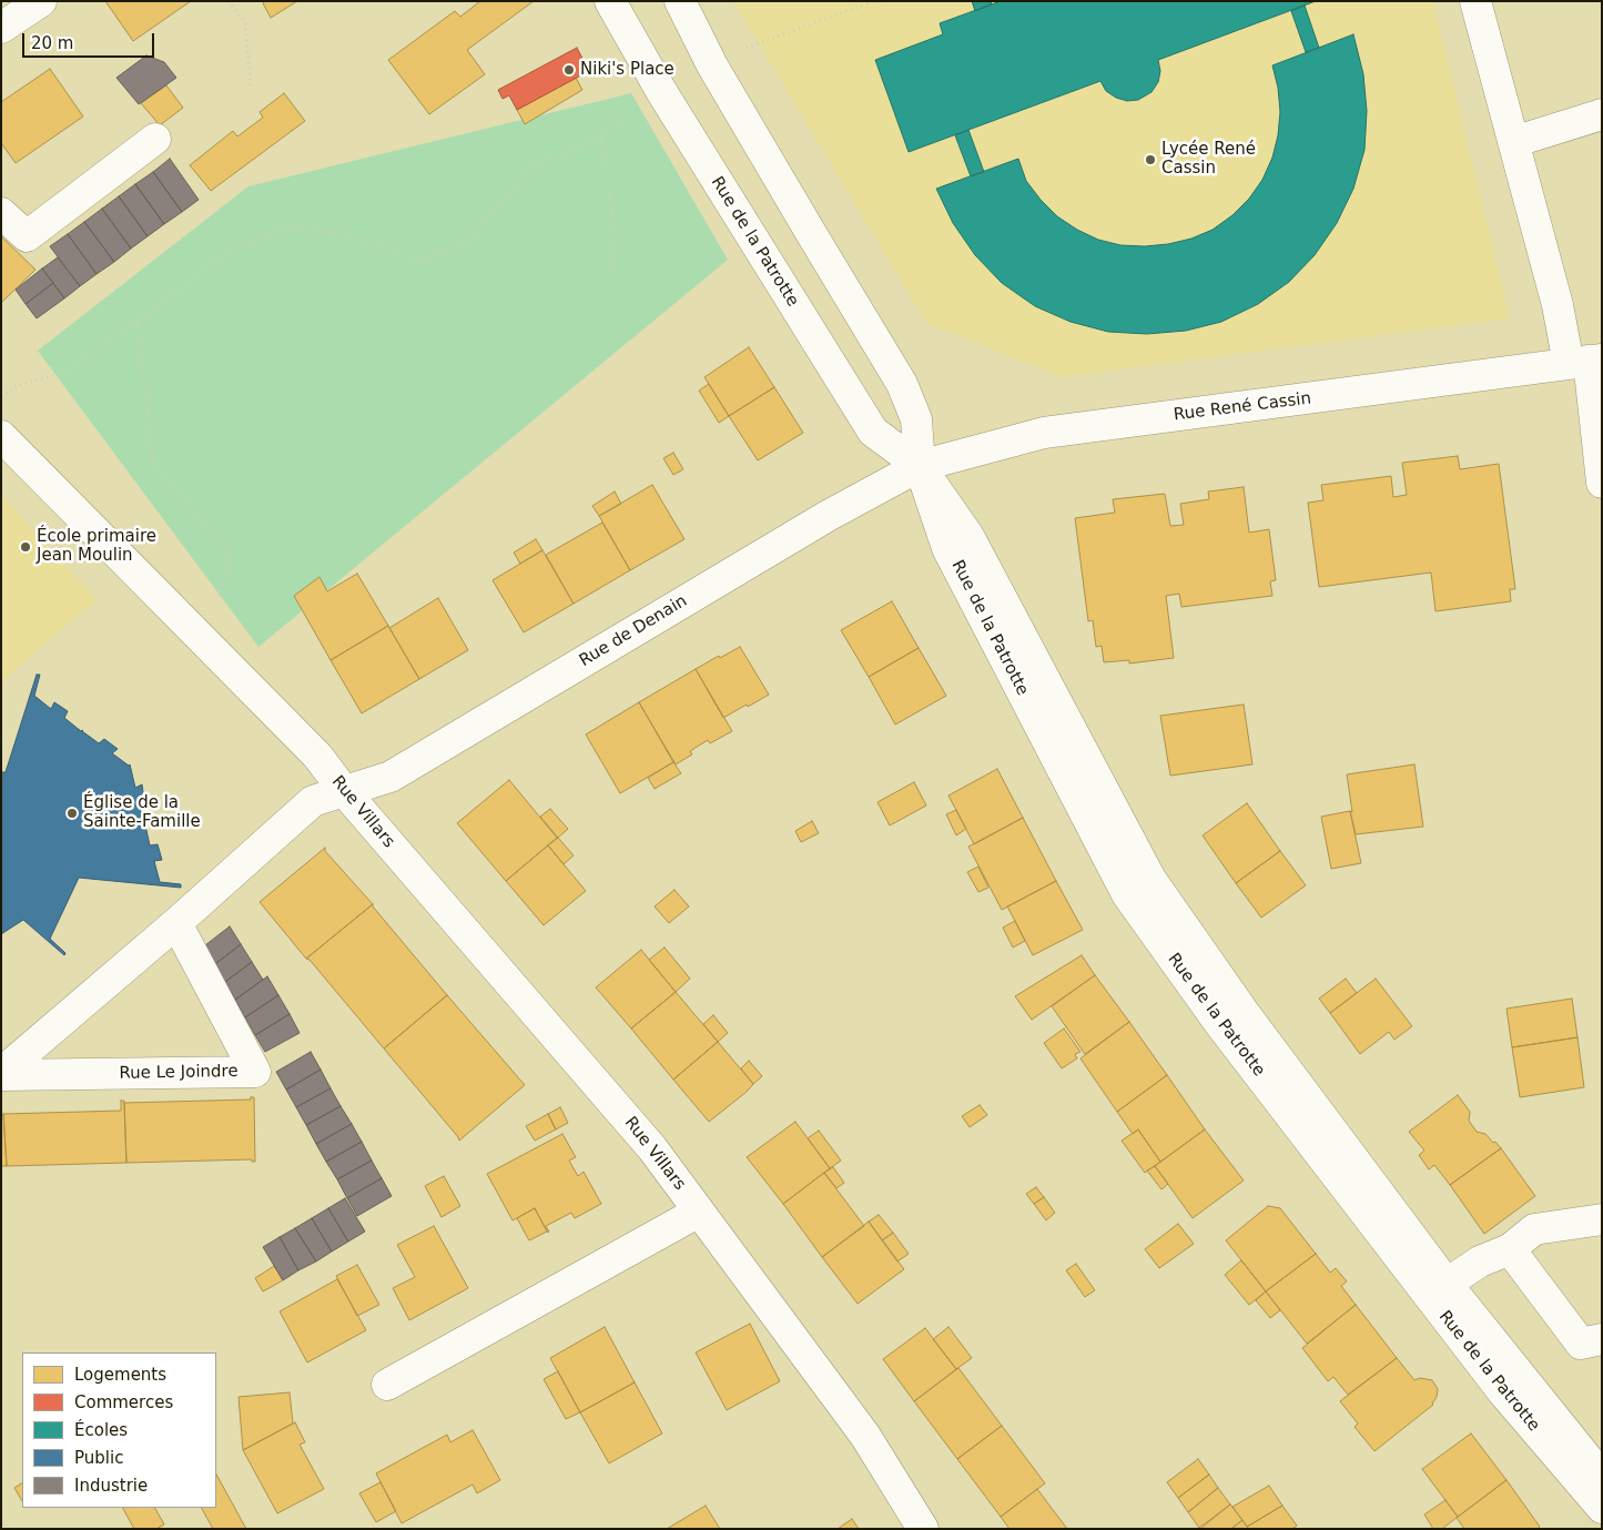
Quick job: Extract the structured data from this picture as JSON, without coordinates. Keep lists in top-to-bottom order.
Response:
{
  "streets": {
    "street": [
      "Rue de la Patrotte",
      "Rue René Cassin",
      "Rue de Denain",
      "Rue Villars",
      "Rue Le Joindre"
    ]
  },
  "crossings": [
    ["Rue de la Patrotte", "Rue René Cassin"],
    ["Rue de la Patrotte", "Rue de Denain"],
    ["Rue René Cassin", "Rue de Denain"],
    ["Rue de Denain", "Rue Villars"],
    ["Rue de Denain", "Rue Le Joindre"],
    ["Rue Villars", "Rue Le Joindre"]
  ],
  "places": [
    "Niki's Place",
    "Lycée René Cassin",
    "École primaire Jean Moulin",
    "Église de la Sainte-Famille"
  ],
  "legend": [
    "Logements",
    "Commerces",
    "Écoles",
    "Public",
    "Industrie"
  ],
  "scale_bar": "20 m"
}
